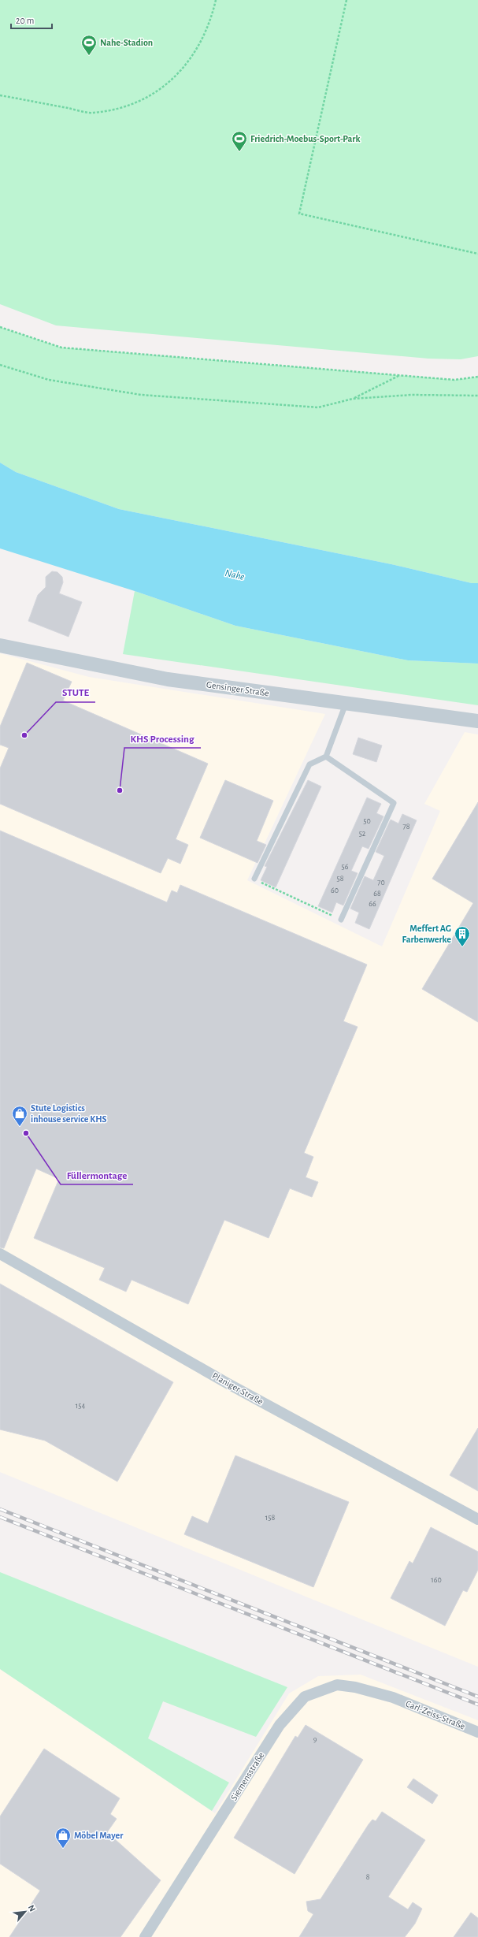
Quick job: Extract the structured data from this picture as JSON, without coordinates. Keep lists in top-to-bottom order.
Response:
{
  "streets": {
    "street": [
      "Gensinger Straße",
      "Planiger Straße",
      "Carl-Zeiss-Straße",
      "Siemensstraße"
    ]
  },
  "crossings": [
    ["Carl-Zeiss-Straße", "Siemensstraße"]
  ],
  "water": ["Nahe"],
  "places": {
    "sports": ["Nahe-Stadion", "Friedrich-Moebus-Sport-Park"],
    "other": ["STUTE", "KHS Processing", "Füllermontage"],
    "building": ["Meffert AG Farbenwerke"],
    "shop": ["Stute Logistics inhouse service KHS", "Möbel Mayer"]
  },
  "house_numbers": [
    "50",
    "78",
    "52",
    "56",
    "58",
    "70",
    "60",
    "68",
    "66",
    "154",
    "158",
    "160",
    "9",
    "8"
  ],
  "scale_bar": "20 m",
  "north": "top right"
}
